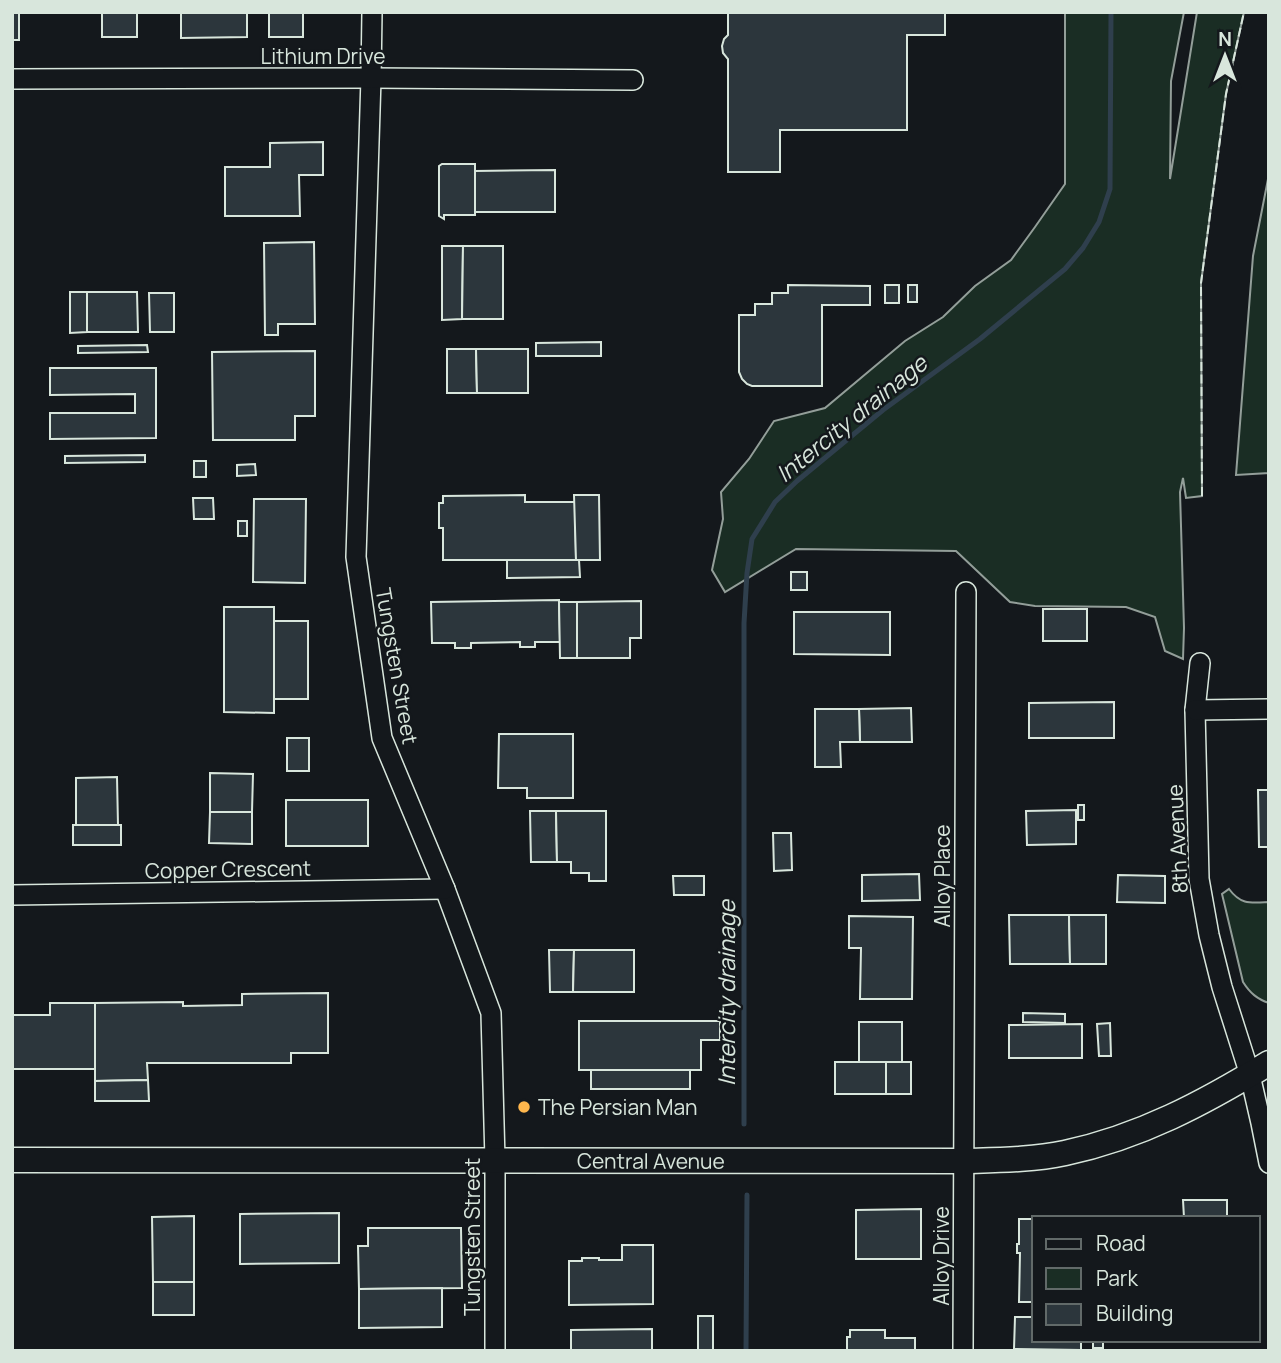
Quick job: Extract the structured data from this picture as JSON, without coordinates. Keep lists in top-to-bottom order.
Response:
{
  "streets": {
    "main road": ["Central Avenue"],
    "street": [
      "Lithium Drive",
      "Tungsten Street",
      "8th Avenue",
      "Copper Crescent",
      "Alloy Place",
      "Alloy Drive"
    ]
  },
  "crossings": [
    ["Lithium Drive", "Tungsten Street"],
    ["Tungsten Street", "Copper Crescent"],
    ["Tungsten Street", "Central Avenue"],
    ["8th Avenue", "Central Avenue"],
    ["Alloy Place", "Central Avenue"],
    ["Alloy Place", "Alloy Drive"],
    ["Central Avenue", "Alloy Drive"]
  ],
  "water": ["Intercity drainage"],
  "places": ["The Persian Man"],
  "legend": ["Road", "Park", "Building"],
  "north": "top"
}
